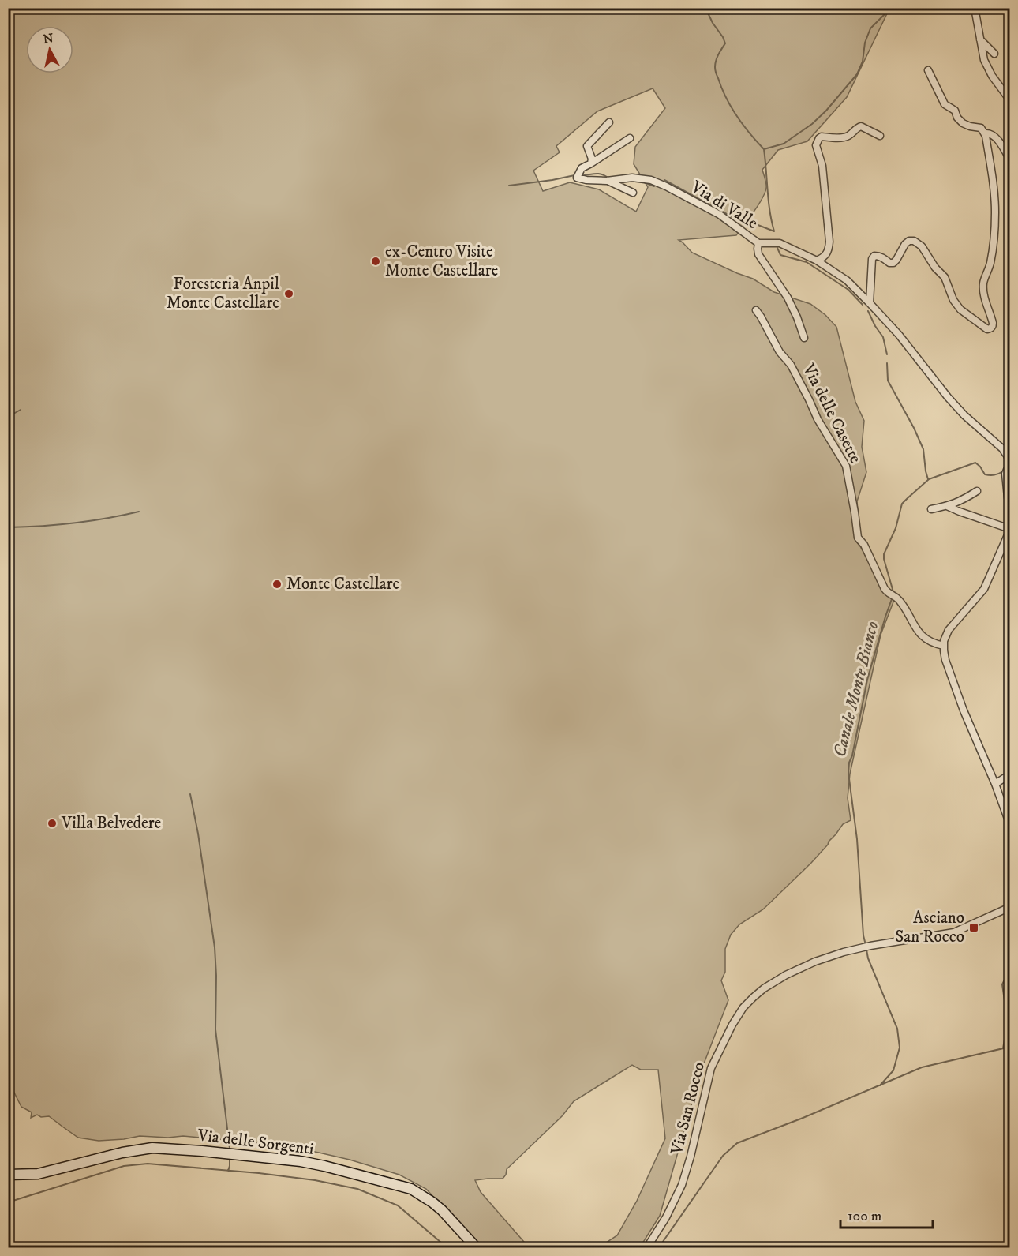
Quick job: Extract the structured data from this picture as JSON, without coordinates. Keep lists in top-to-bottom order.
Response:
{
  "streets": {
    "main road": ["Via delle Sorgenti"],
    "street": ["Via di Valle", "Via delle Casette", "Via San Rocco"]
  },
  "water": ["Canale Monte Bianco"],
  "places": {
    "other": [
      "ex-Centro Visite Monte Castellare",
      "Foresteria Anpil Monte Castellare",
      "Monte Castellare",
      "Villa Belvedere"
    ],
    "transit": ["Asciano San Rocco"]
  },
  "scale_bar": "100 m",
  "north": "top"
}
